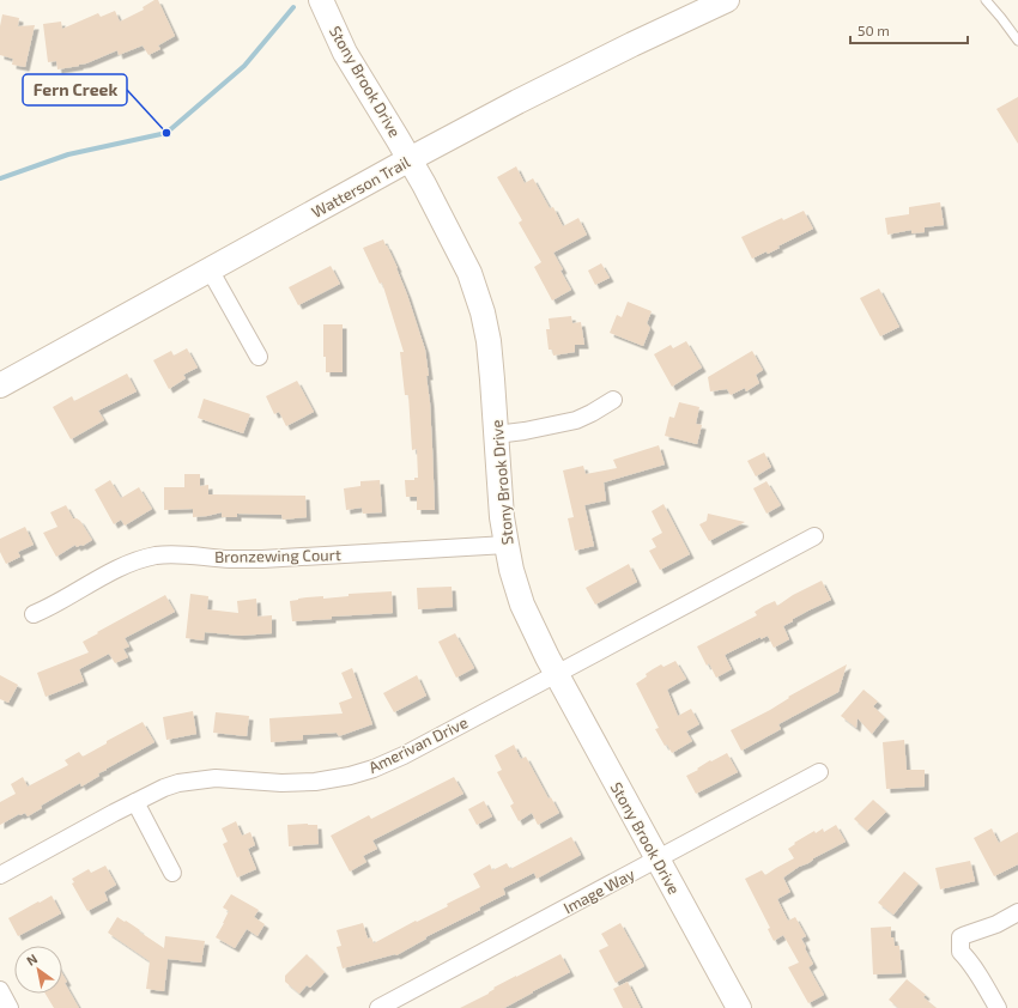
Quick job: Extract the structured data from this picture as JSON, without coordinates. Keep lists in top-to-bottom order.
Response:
{
  "streets": {
    "street": [
      "Stony Brook Drive",
      "Watterson Trail",
      "Bronzewing Court",
      "Amerivan Drive",
      "Image Way"
    ]
  },
  "crossings": [
    ["Stony Brook Drive", "Watterson Trail"],
    ["Stony Brook Drive", "Bronzewing Court"],
    ["Stony Brook Drive", "Amerivan Drive"],
    ["Stony Brook Drive", "Image Way"]
  ],
  "places": ["Fern Creek"],
  "scale_bar": "50 m",
  "north": "top left"
}
